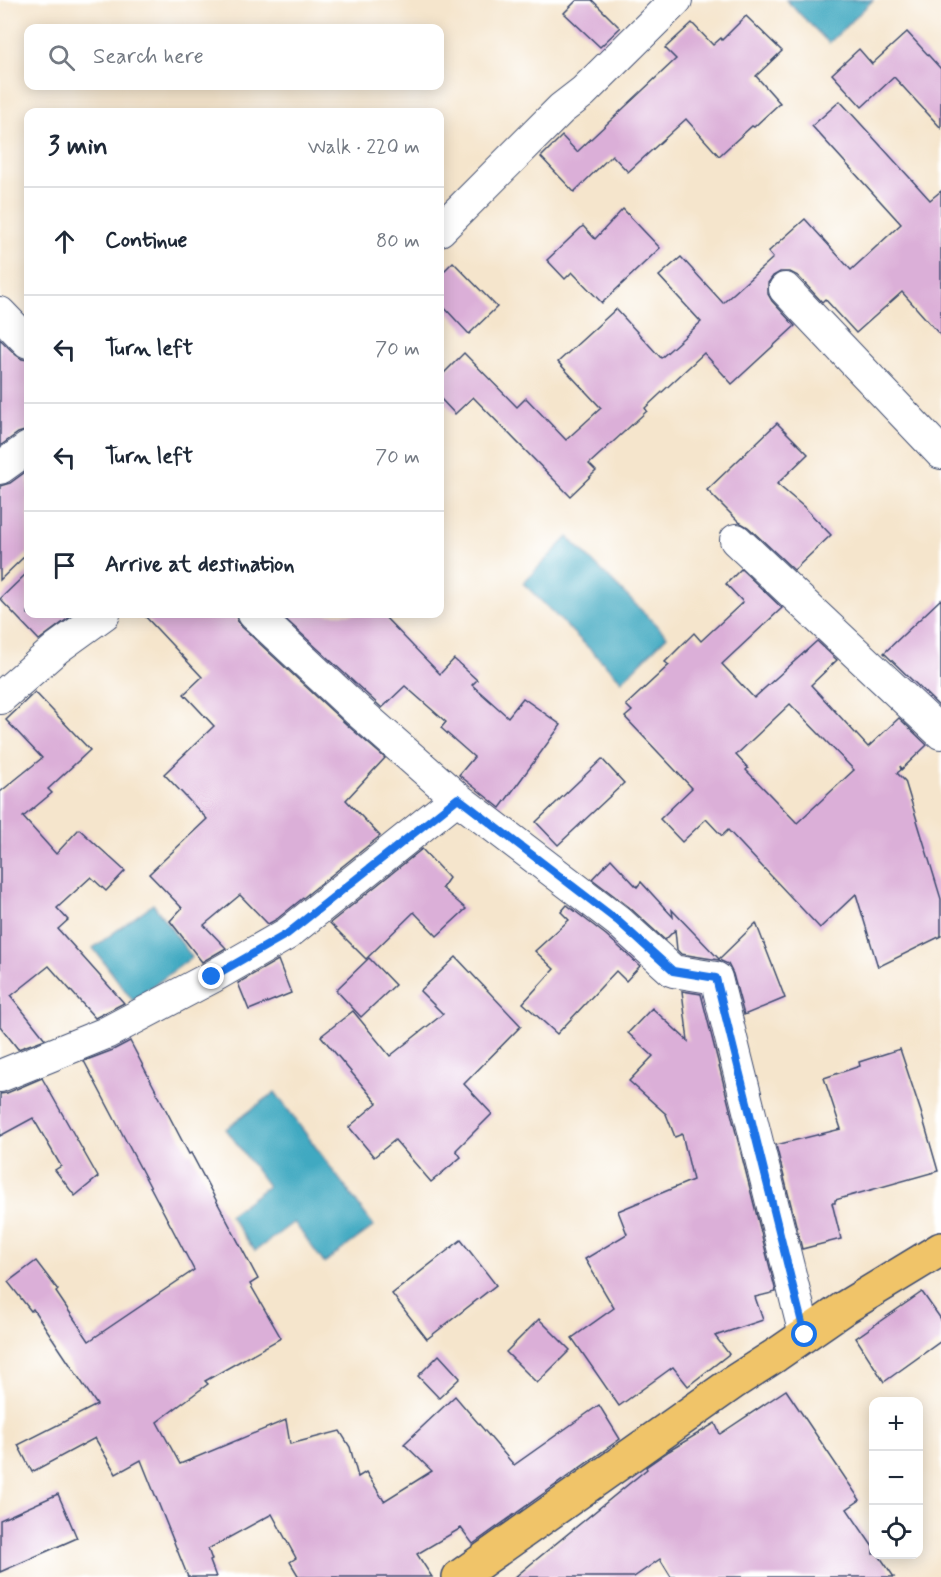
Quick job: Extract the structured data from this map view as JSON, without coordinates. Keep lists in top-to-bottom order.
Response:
{
  "page": {
    "search": "Search here",
    "heading": ["3 min", "Walk · 220 m"],
    "list": [
      ["Continue", "80 m"],
      ["Turn left", "70 m"],
      ["Turn left", "70 m"],
      "Arrive at destination"
    ],
    "map_buttons": ["+", "−"]
  }
}
